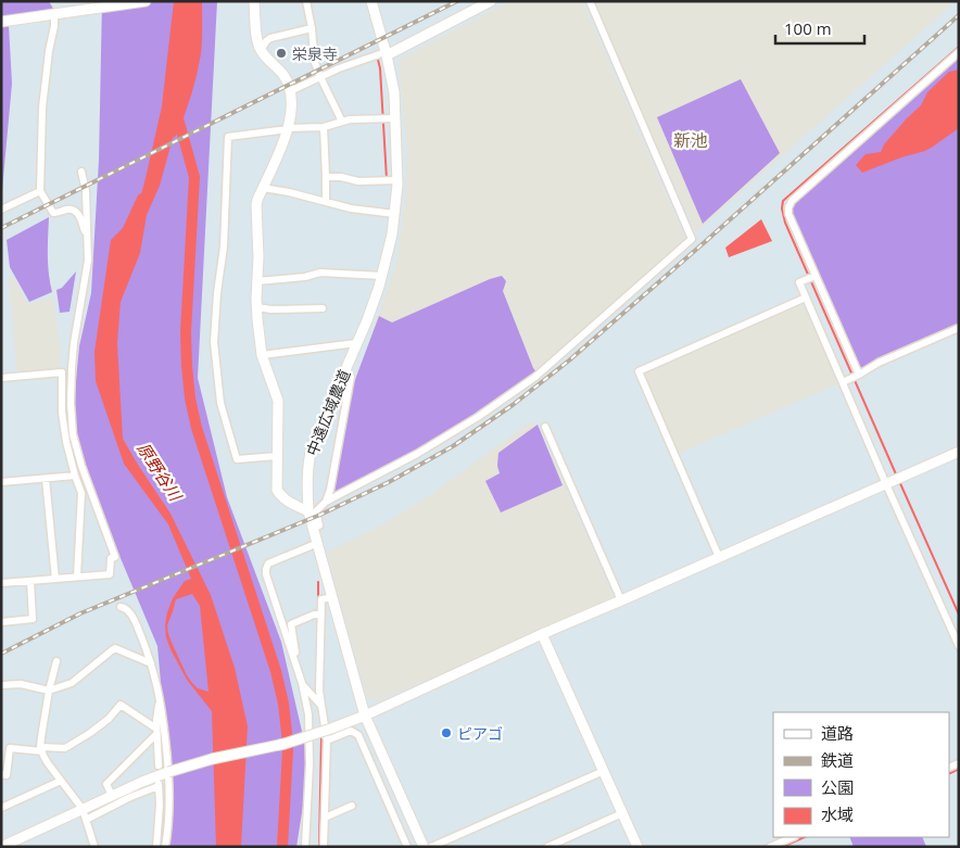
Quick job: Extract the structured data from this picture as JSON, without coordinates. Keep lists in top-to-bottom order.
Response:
{
  "streets": {
    "street": ["中遠広域農道"]
  },
  "districts": ["新池"],
  "water": ["原野谷川"],
  "places": ["栄泉寺", "ピアゴ"],
  "legend": [
    "道路",
    "鉄道",
    "公園",
    "水域"
  ],
  "scale_bar": "100 m"
}
